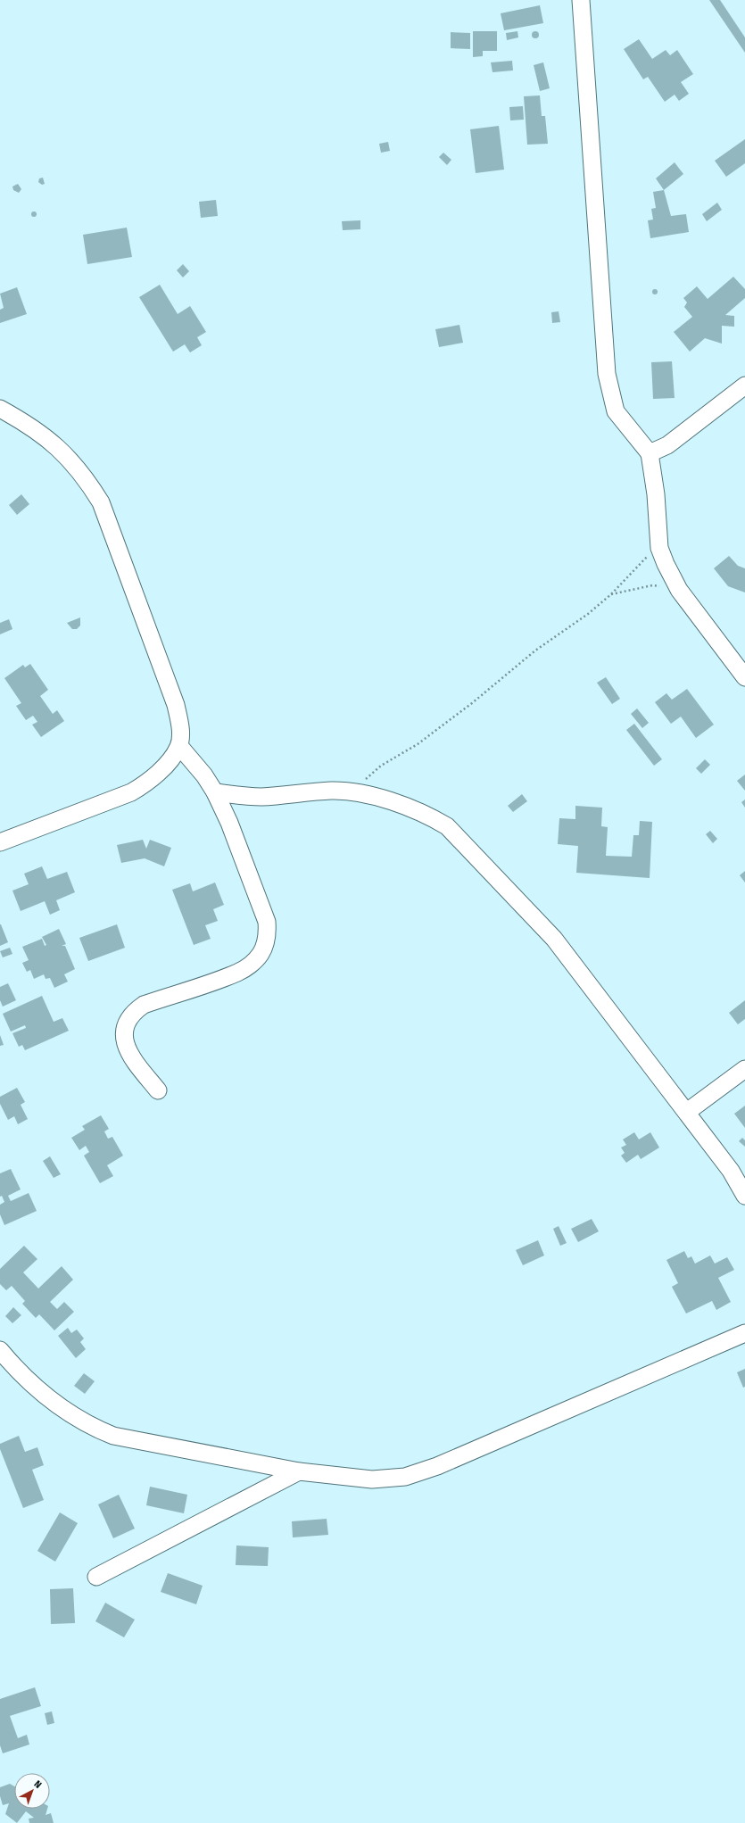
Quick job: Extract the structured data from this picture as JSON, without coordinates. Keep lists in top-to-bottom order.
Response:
{
  "north": "top right"
}
